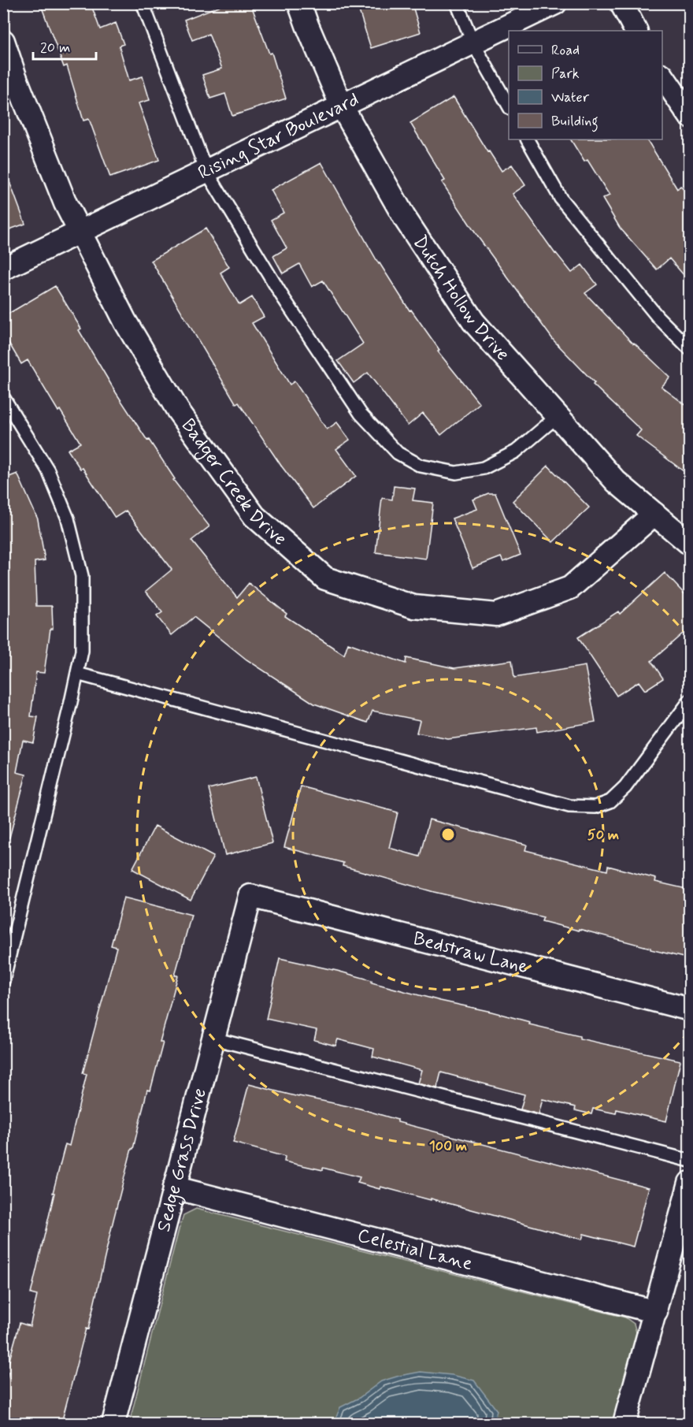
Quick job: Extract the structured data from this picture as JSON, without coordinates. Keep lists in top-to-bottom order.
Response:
{
  "streets": {
    "street": [
      "Rising Star Boulevard",
      "Dutch Hollow Drive",
      "Badger Creek Drive",
      "Bedstraw Lane",
      "Sedge Grass Drive",
      "Celestial Lane"
    ]
  },
  "crossings": [
    ["Rising Star Boulevard", "Dutch Hollow Drive"],
    ["Rising Star Boulevard", "Badger Creek Drive"],
    ["Dutch Hollow Drive", "Badger Creek Drive"],
    ["Bedstraw Lane", "Sedge Grass Drive"],
    ["Sedge Grass Drive", "Celestial Lane"]
  ],
  "legend": [
    "Road",
    "Park",
    "Water",
    "Building"
  ],
  "scale_bar": "20 m",
  "rings": ["50 m", "100 m"]
}
